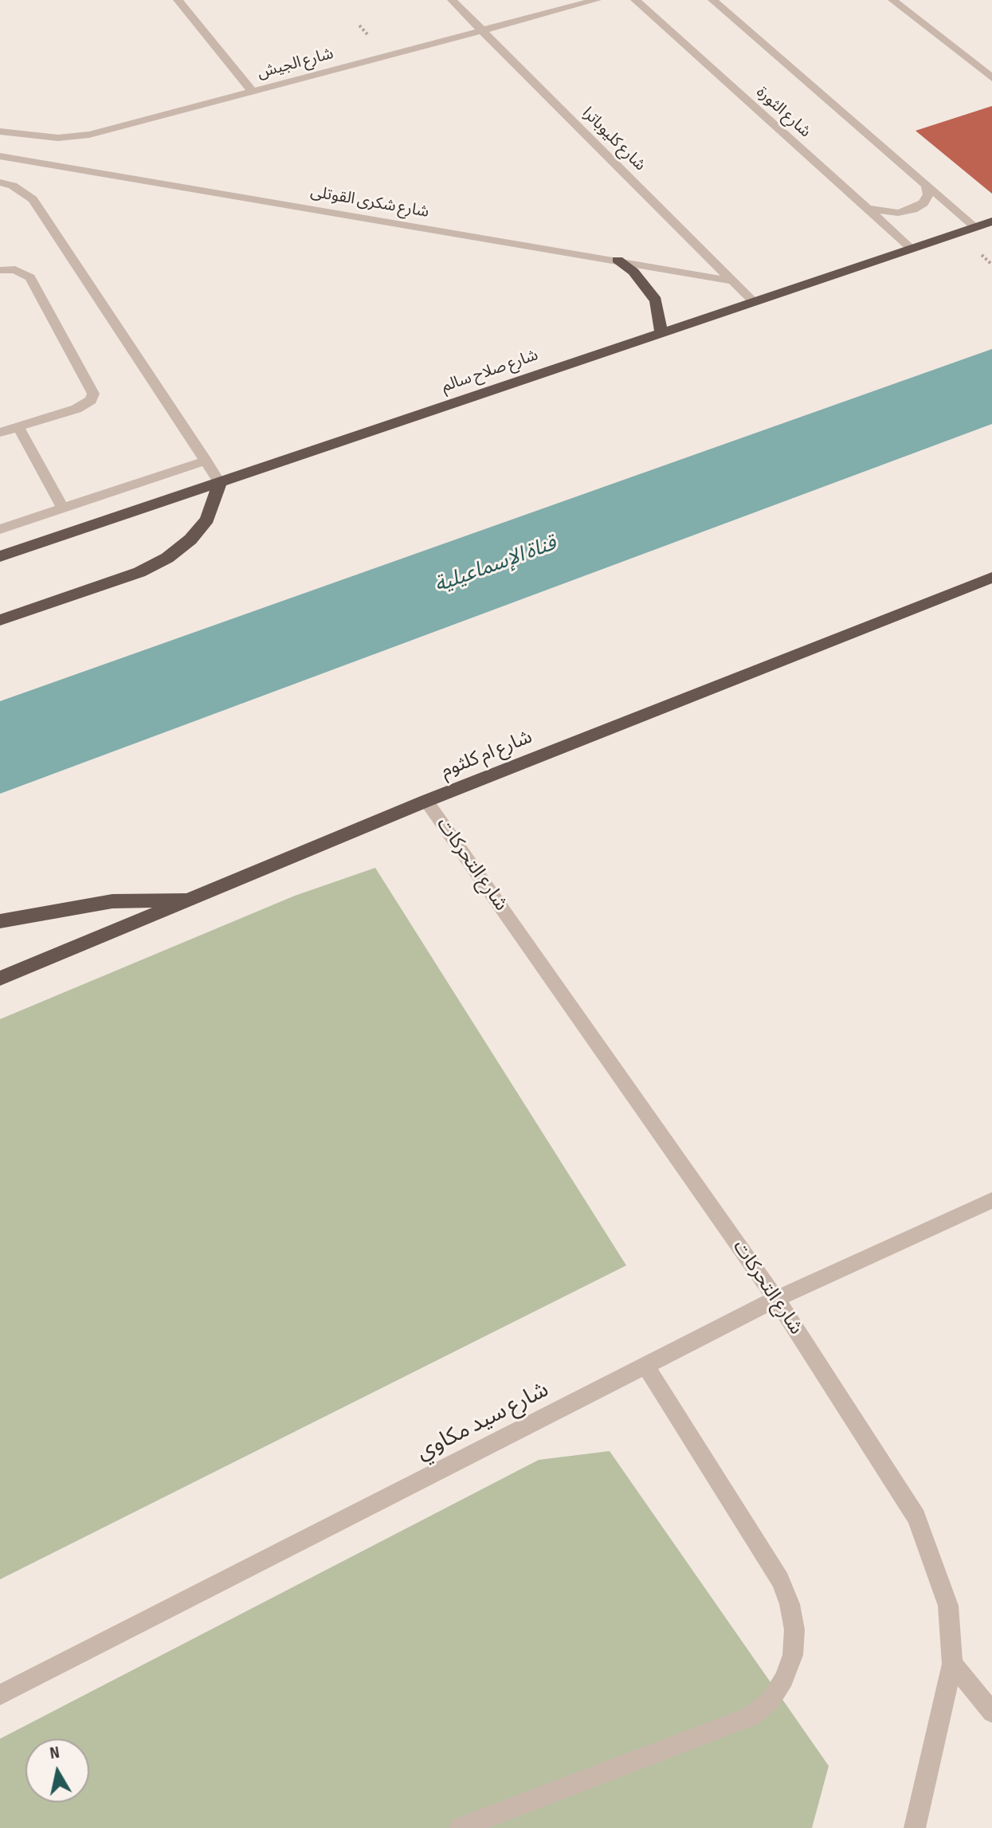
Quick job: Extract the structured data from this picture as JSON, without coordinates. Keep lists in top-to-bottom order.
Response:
{
  "streets": {
    "highway": ["شارع صلاح سالم", "شارع ام كلثوم"],
    "street": [
      "شارع الجيش",
      "شارع الثورة",
      "شارع كليوباترا",
      "شارع شكرى القوتلى",
      "شارع التحركات",
      "شارع سيد مكاوي"
    ]
  },
  "crossings": [
    ["شارع الجيش", "شارع كليوباترا"],
    ["شارع الثورة", "شارع صلاح سالم"],
    ["شارع كليوباترا", "شارع شكرى القوتلى"],
    ["شارع كليوباترا", "شارع صلاح سالم"],
    ["شارع ام كلثوم", "شارع التحركات"],
    ["شارع التحركات", "شارع سيد مكاوي"]
  ],
  "water": ["قناة الإسماعيلية"],
  "north": "top"
}
